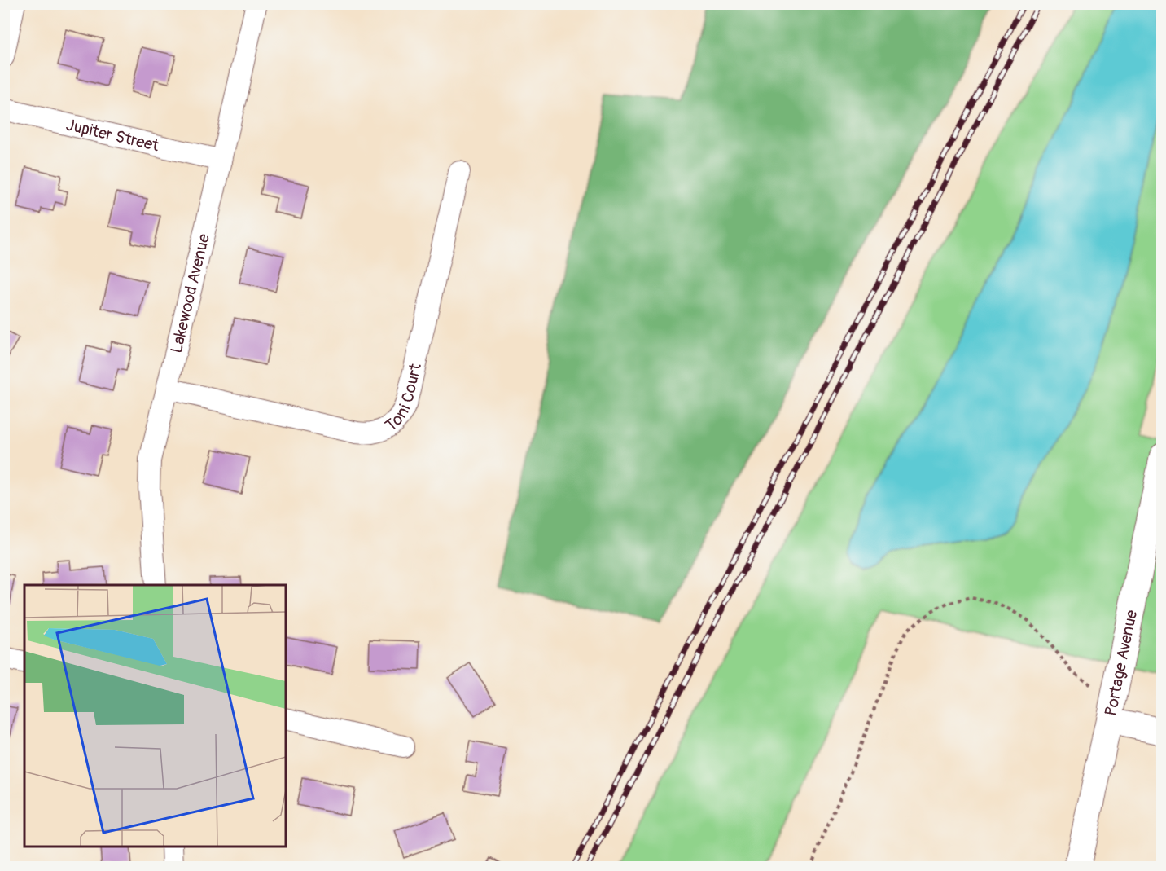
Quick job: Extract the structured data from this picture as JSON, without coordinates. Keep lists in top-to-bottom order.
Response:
{
  "streets": {
    "street": [
      "Jupiter Street",
      "Lakewood Avenue",
      "Toni Court",
      "Portage Avenue"
    ]
  },
  "crossings": [
    ["Jupiter Street", "Lakewood Avenue"],
    ["Lakewood Avenue", "Toni Court"]
  ]
}
